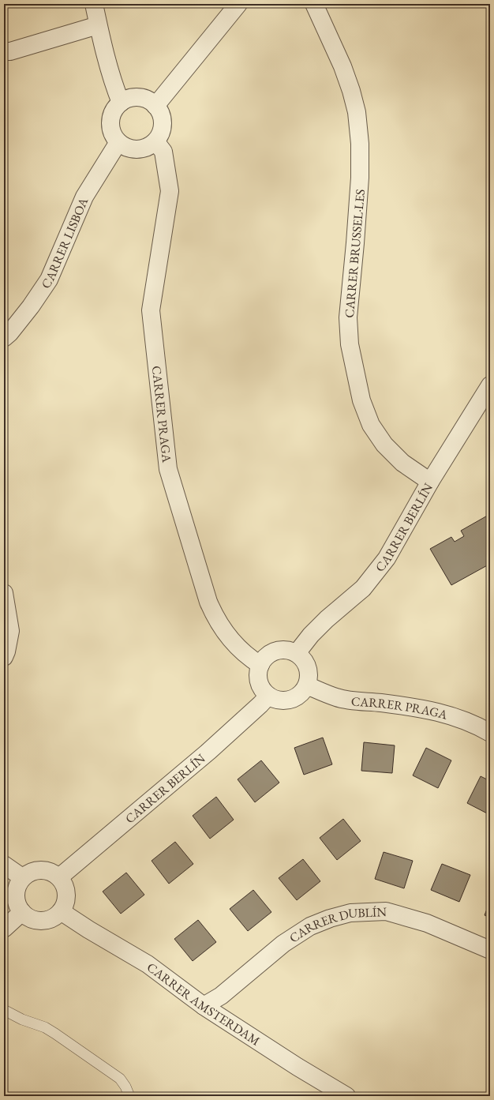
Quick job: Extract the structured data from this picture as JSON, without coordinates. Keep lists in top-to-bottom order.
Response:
{
  "streets": {
    "street": [
      "CARRER LISBOA",
      "CARRER BRUSSEL·LES",
      "CARRER PRAGA",
      "CARRER BERLÍN",
      "CARRER DUBLÍN",
      "CARRER AMSTERDAM"
    ]
  },
  "crossings": [
    ["CARRER LISBOA", "CARRER PRAGA"],
    ["CARRER BRUSSEL·LES", "CARRER BERLÍN"],
    ["CARRER PRAGA", "CARRER BERLÍN"],
    ["CARRER BERLÍN", "CARRER AMSTERDAM"],
    ["CARRER DUBLÍN", "CARRER AMSTERDAM"]
  ]
}
